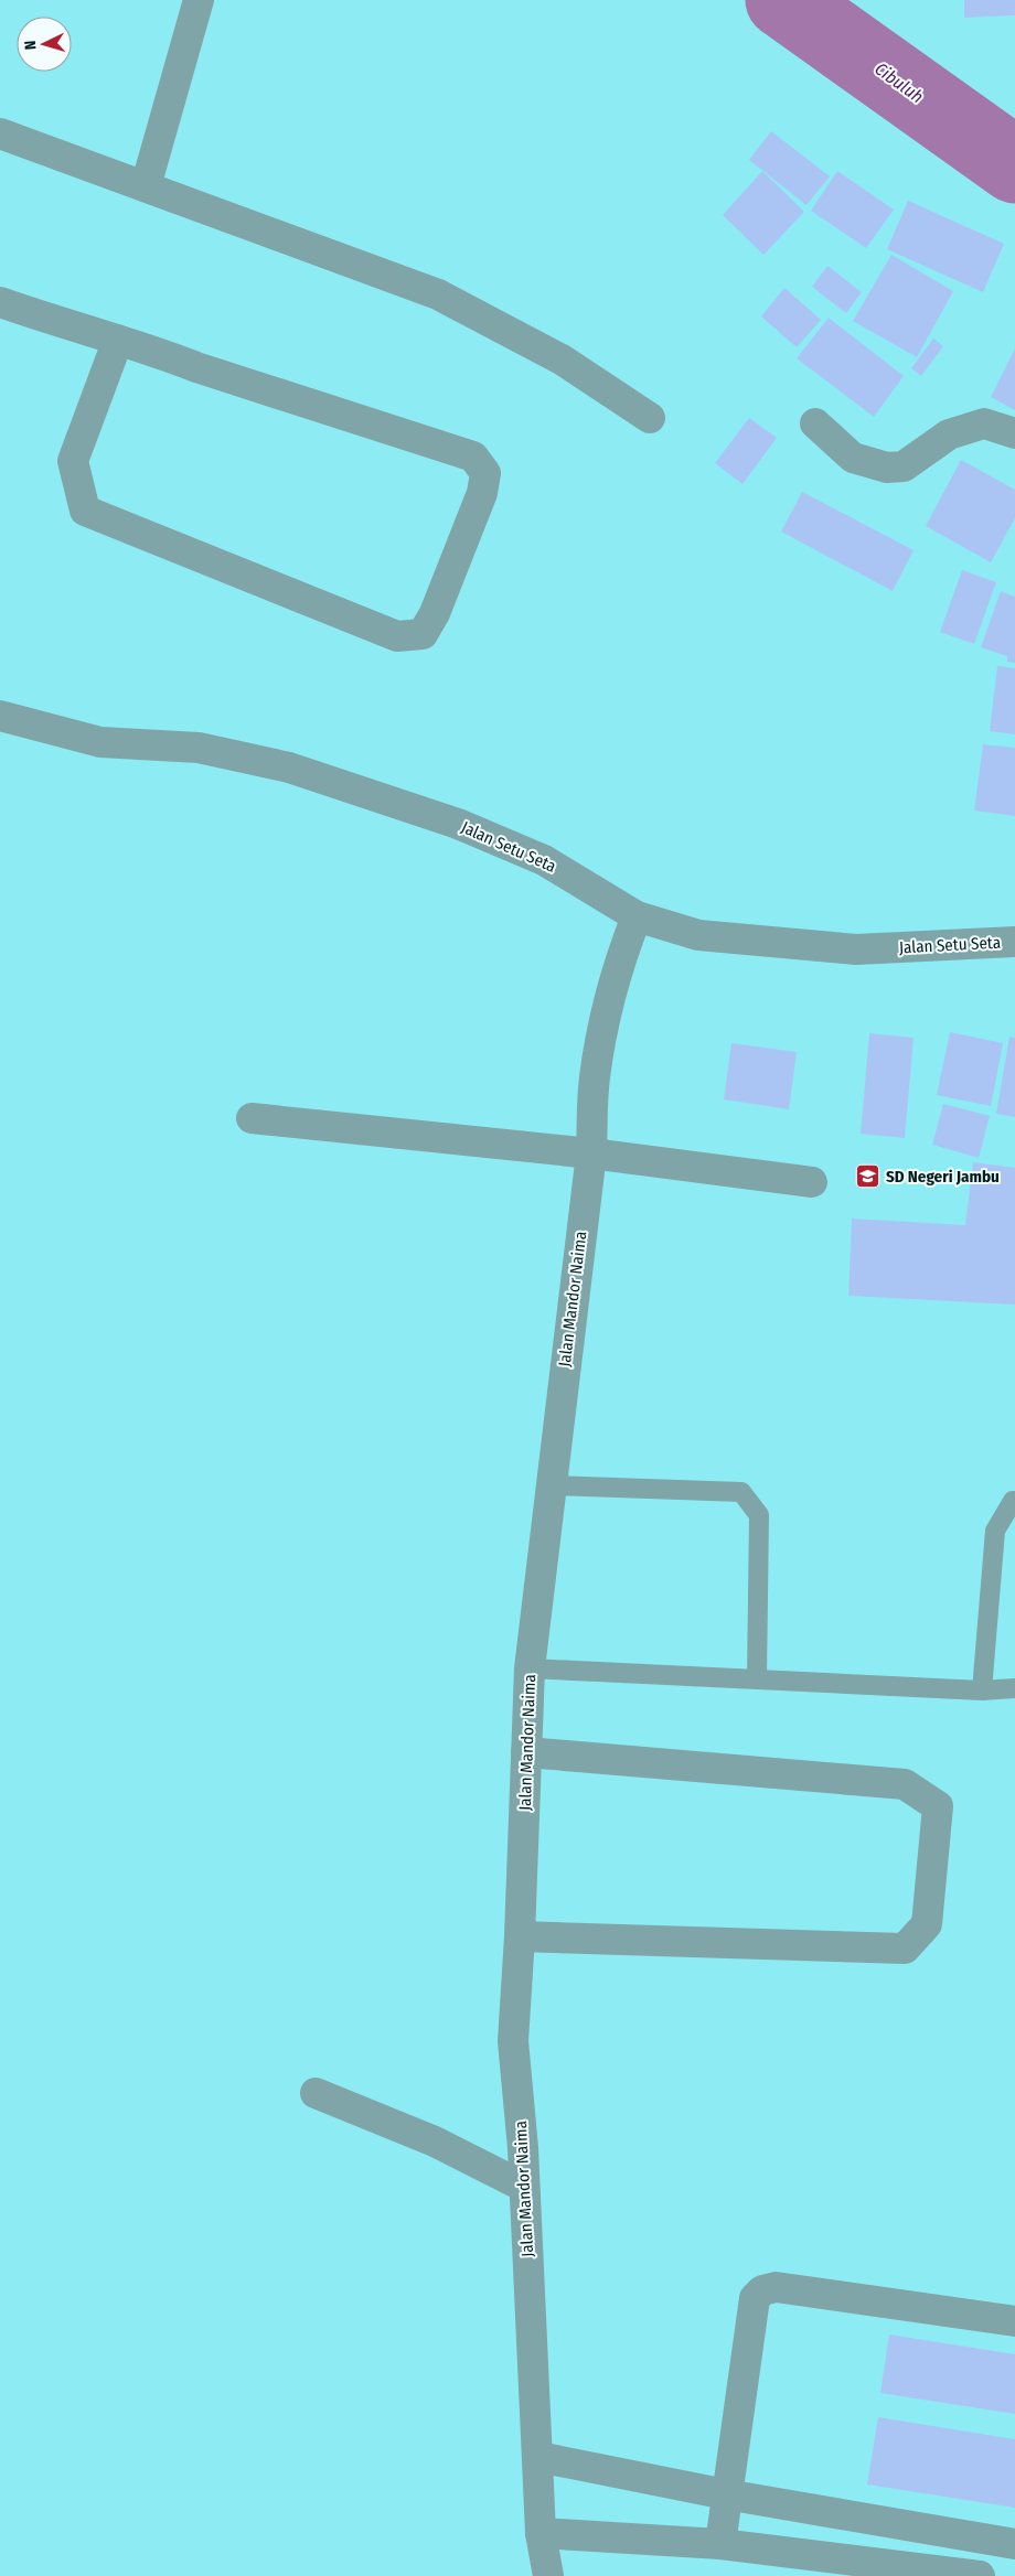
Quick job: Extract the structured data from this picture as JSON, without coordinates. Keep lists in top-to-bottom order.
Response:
{
  "streets": {
    "street": ["Jalan Setu Seta", "Jalan Mandor Naima"]
  },
  "crossings": [
    ["Jalan Setu Seta", "Jalan Mandor Naima"]
  ],
  "water": ["Cibuluh"],
  "places": {
    "school or university": ["SD Negeri Jambu"]
  },
  "north": "left"
}
